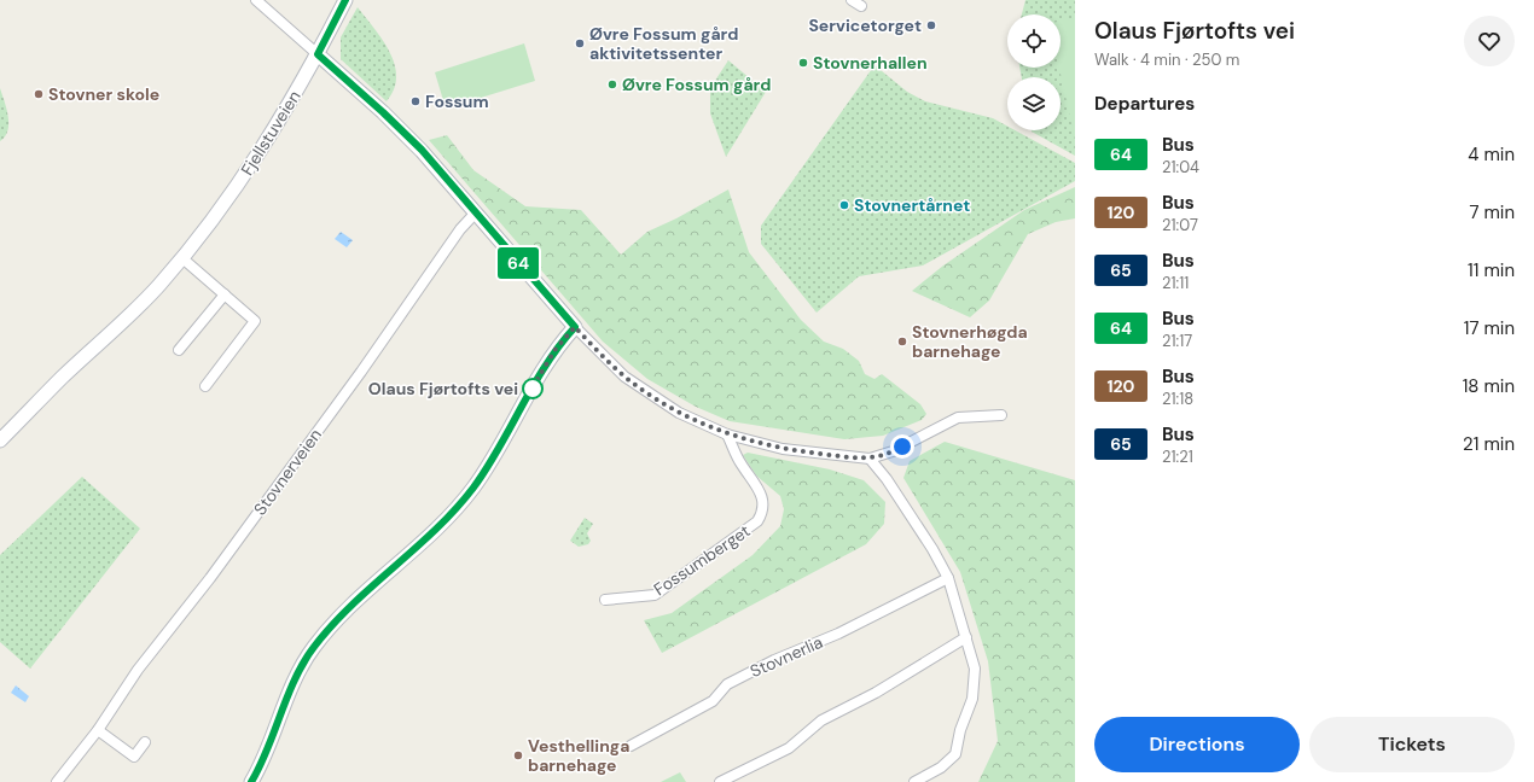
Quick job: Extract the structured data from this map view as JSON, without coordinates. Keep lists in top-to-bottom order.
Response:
{
  "streets": {
    "street": [
      "Fjellstuveien",
      "Stovnerveien",
      "Fossumberget",
      "Stovnerlia"
    ]
  },
  "places": [
    "Servicetorget",
    "Øvre Fossum gård aktivitetssenter",
    "Stovnerhallen",
    "Øvre Fossum gård",
    "Stovner skole",
    "Fossum",
    "Stovnertårnet",
    "Stovnerhøgda barnehage",
    "Olaus Fjørtofts vei",
    "Vesthellinga barnehage"
  ],
  "lines": ["bus line 64"],
  "page": {
    "on_map": "64",
    "heading": [
      ["Olaus Fjørtofts vei", "Walk · 4 min · 250 m"],
      "Departures"
    ],
    "list": [
      {
        "mark": "64",
        "name": "Bus",
        "note": "21:04",
        "value": "4 min"
      },
      {
        "mark": "120",
        "name": "Bus",
        "note": "21:07",
        "value": "7 min"
      },
      {
        "mark": "65",
        "name": "Bus",
        "note": "21:11",
        "value": "11 min"
      },
      {
        "mark": "64",
        "name": "Bus",
        "note": "21:17",
        "value": "17 min"
      },
      {
        "mark": "120",
        "name": "Bus",
        "note": "21:18",
        "value": "18 min"
      },
      {
        "mark": "65",
        "name": "Bus",
        "note": "21:21",
        "value": "21 min"
      }
    ],
    "buttons": ["Directions", "Tickets"]
  }
}
